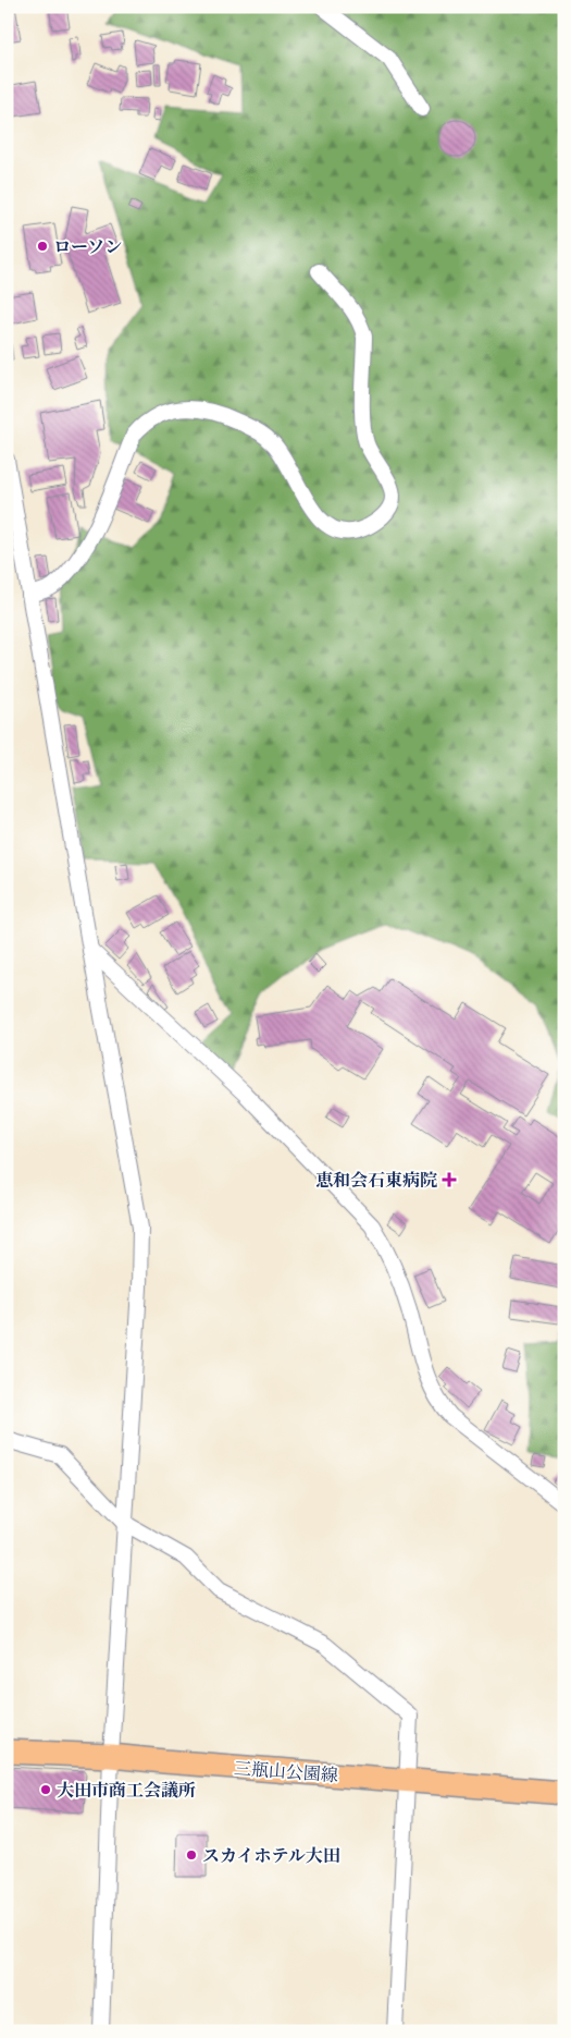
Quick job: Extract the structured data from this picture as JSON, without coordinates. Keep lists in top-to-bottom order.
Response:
{
  "streets": {
    "main road": ["三瓶山公園線"]
  },
  "places": {
    "other": ["ローソン", "大田市商工会議所", "スカイホテル大田"],
    "health": ["恵和会石東病院"]
  }
}
